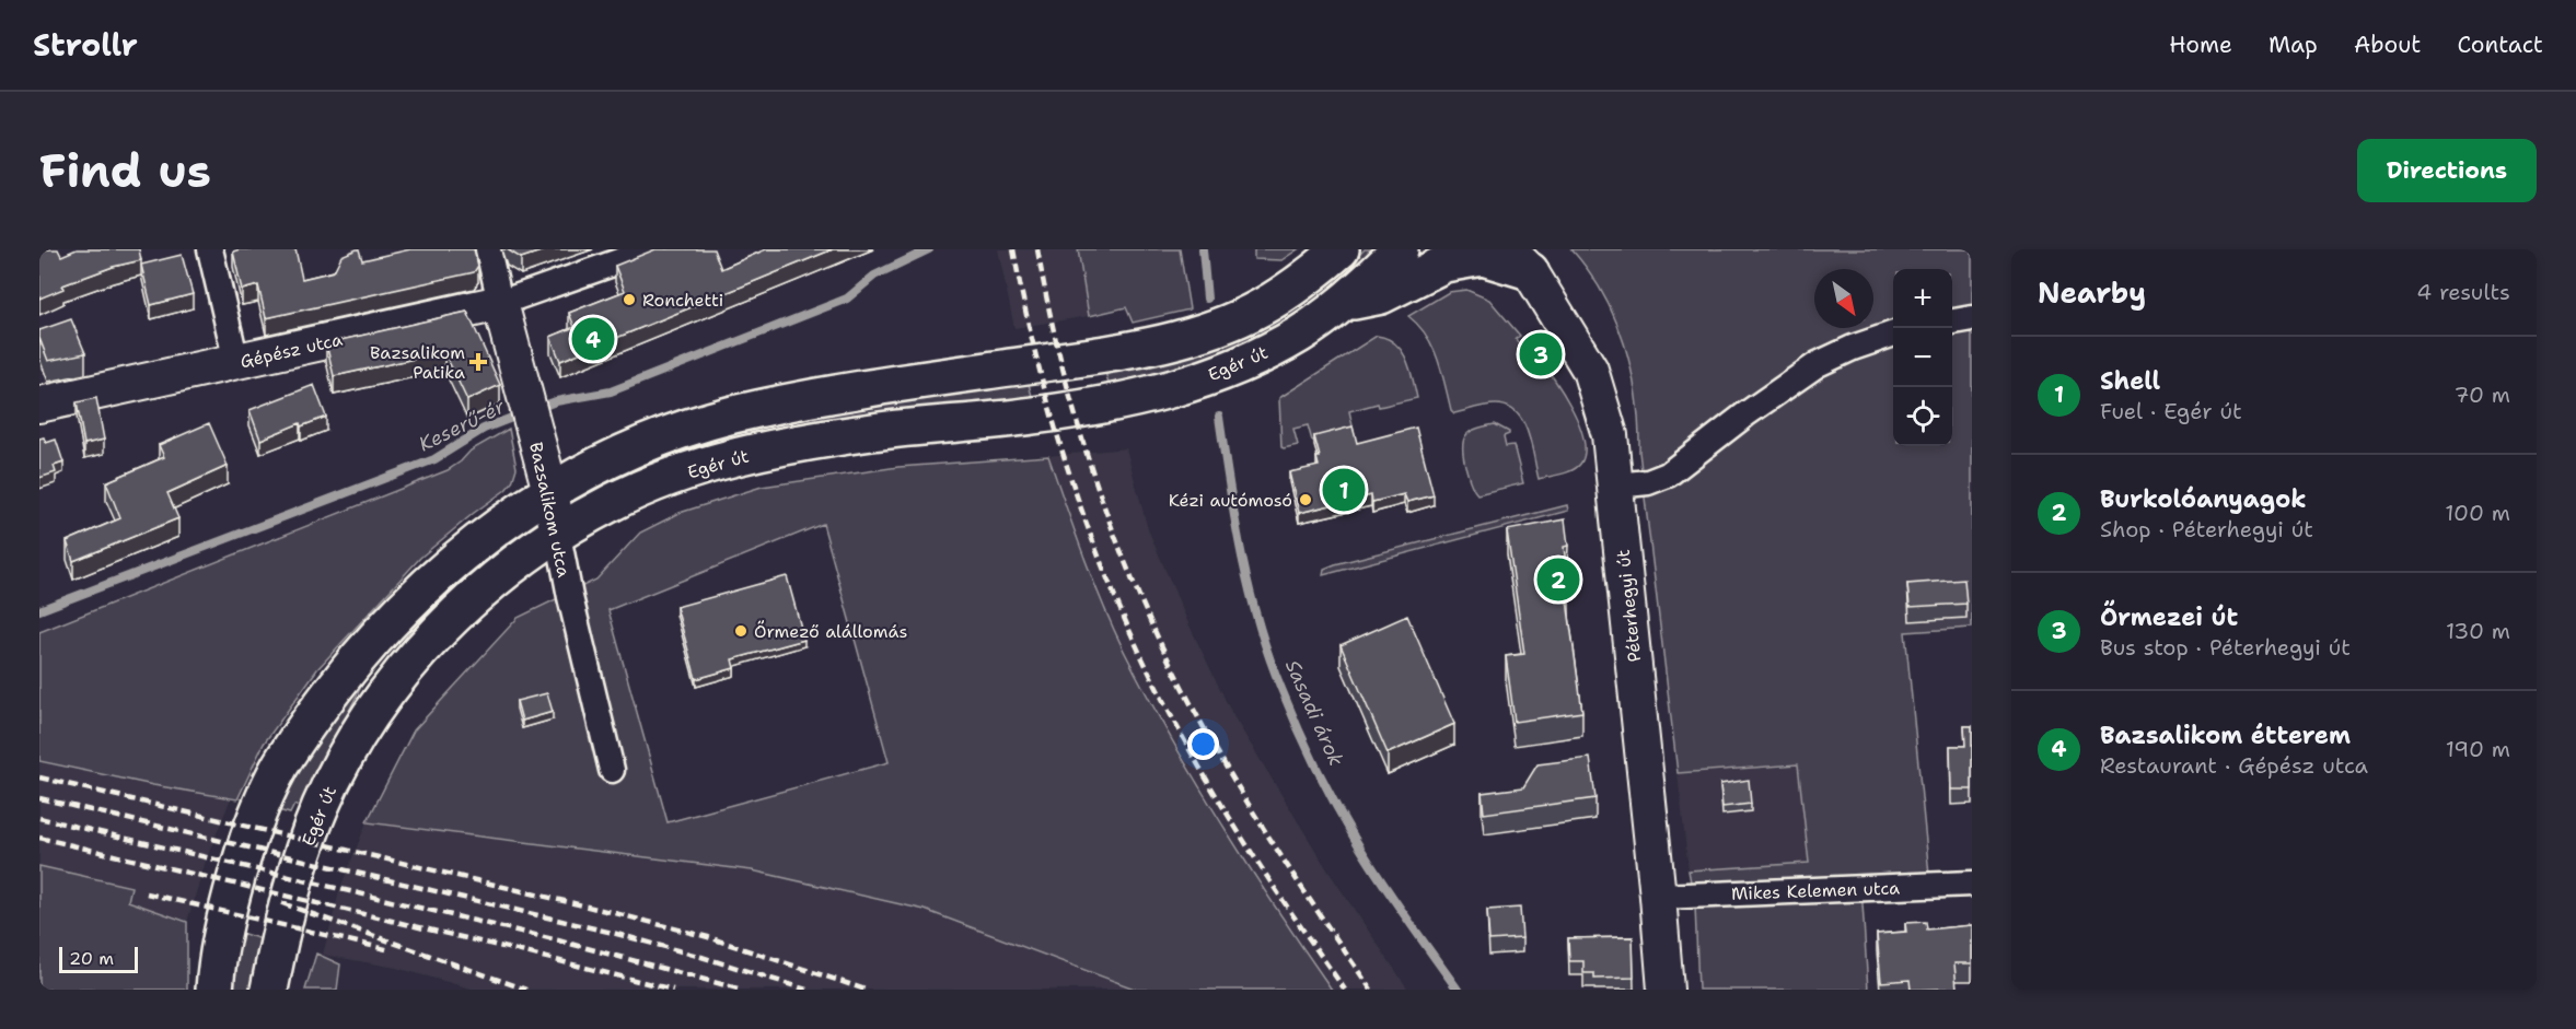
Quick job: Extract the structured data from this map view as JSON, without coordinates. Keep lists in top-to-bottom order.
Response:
{
  "streets": {
    "main road": ["Egér út"],
    "street": [
      "Gépész utca",
      "Bazsalikom utca",
      "Péterhegyi út",
      "Mikes Kelemen utca"
    ]
  },
  "crossings": [
    ["Gépész utca", "Bazsalikom utca"],
    ["Egér út", "Bazsalikom utca"],
    ["Péterhegyi út", "Mikes Kelemen utca"]
  ],
  "water": ["Keserű-ér", "Sasadi árok"],
  "places": {
    "other": ["Ronchetti", "Kézi autómosó", "Őrmező alállomás"],
    "health": ["Bazsalikom Patika"]
  },
  "scale_bar": "20 m",
  "north": "bottom right",
  "page": {
    "header": "Strollr",
    "nav": [
      "Home",
      "Map",
      "About",
      "Contact"
    ],
    "buttons": "Directions",
    "title": "Find us",
    "heading": ["Nearby", "4 results"],
    "map_buttons": ["+", "−"],
    "pins": [
      "4",
      "3",
      "1",
      "2"
    ],
    "list": [
      {
        "mark": "1",
        "name": "Shell",
        "note": "Fuel · Egér út",
        "value": "70 m"
      },
      {
        "mark": "2",
        "name": "Burkolóanyagok",
        "note": "Shop · Péterhegyi út",
        "value": "100 m"
      },
      {
        "mark": "3",
        "name": "Őrmezei út",
        "note": "Bus stop · Péterhegyi út",
        "value": "130 m"
      },
      {
        "mark": "4",
        "name": "Bazsalikom étterem",
        "note": "Restaurant · Gépész utca",
        "value": "190 m"
      }
    ],
    "scale": "20 m"
  }
}
